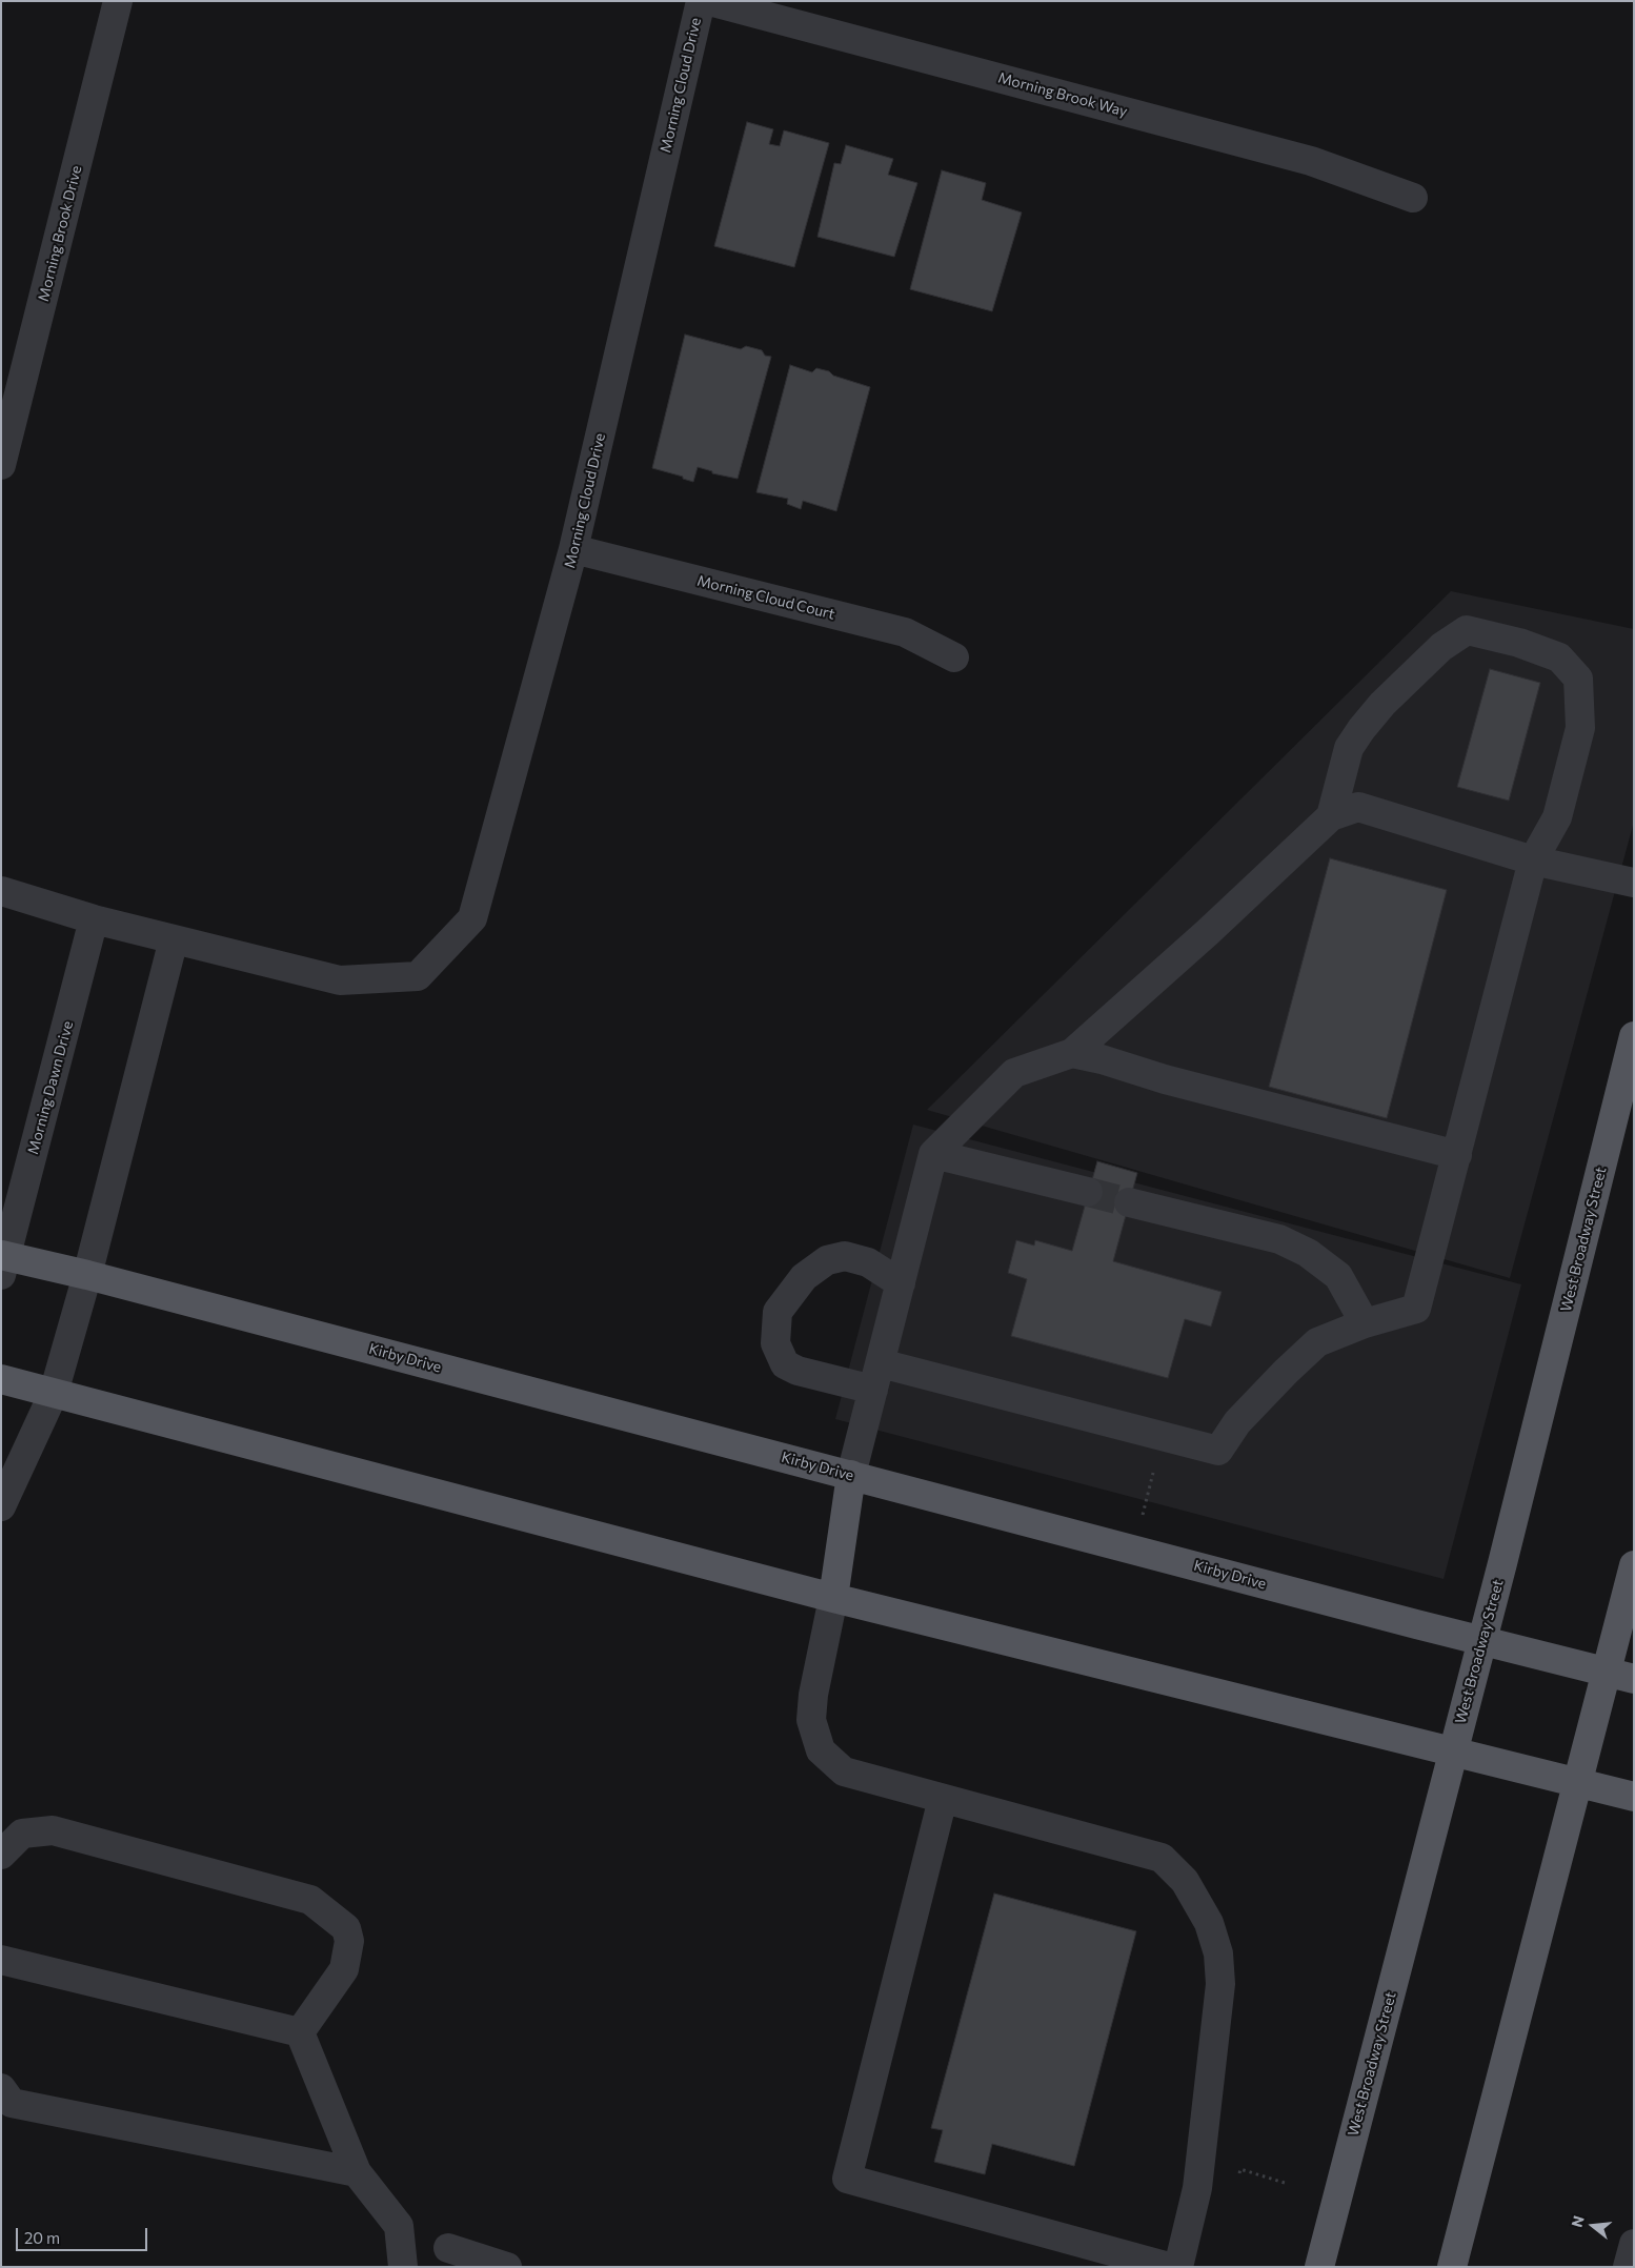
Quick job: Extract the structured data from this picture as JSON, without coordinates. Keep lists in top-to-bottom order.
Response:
{
  "streets": {
    "main road": ["West Broadway Street", "Kirby Drive"],
    "street": [
      "Morning Cloud Drive",
      "Morning Brook Way",
      "Morning Brook Drive",
      "Morning Cloud Court",
      "Morning Dawn Drive"
    ]
  },
  "crossings": [
    ["Morning Cloud Drive", "Morning Cloud Court"],
    ["Morning Dawn Drive", "Kirby Drive"],
    ["West Broadway Street", "Kirby Drive"]
  ],
  "scale_bar": "20 m",
  "north": "left"
}
